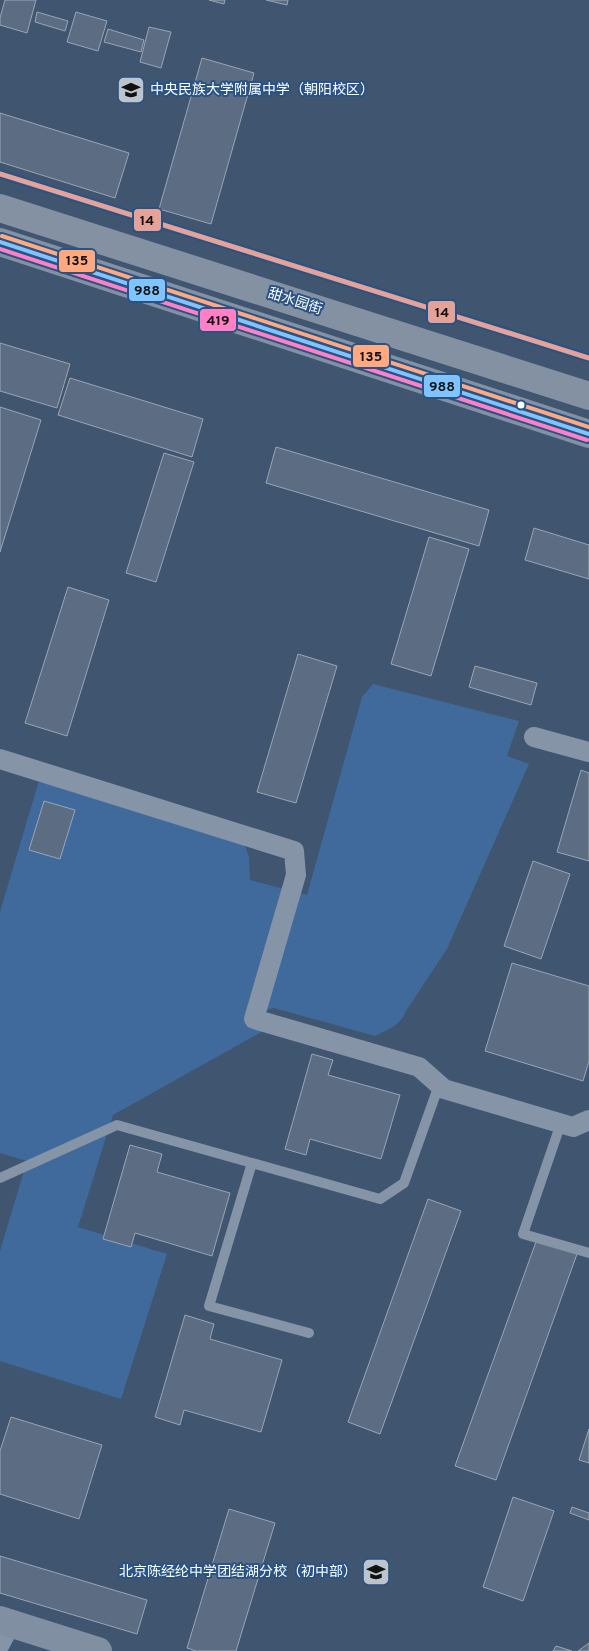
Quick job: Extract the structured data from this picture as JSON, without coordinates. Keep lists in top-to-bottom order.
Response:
{
  "streets": {
    "main road": ["甜水园街"]
  },
  "places": {
    "school or university": ["中央民族大学附属中学（朝阳校区）", "北京陈经纶中学团结湖分校（初中部）"]
  },
  "lines": [
    "transit line 14",
    "transit line 135",
    "transit line 988",
    "transit line 419"
  ]
}
